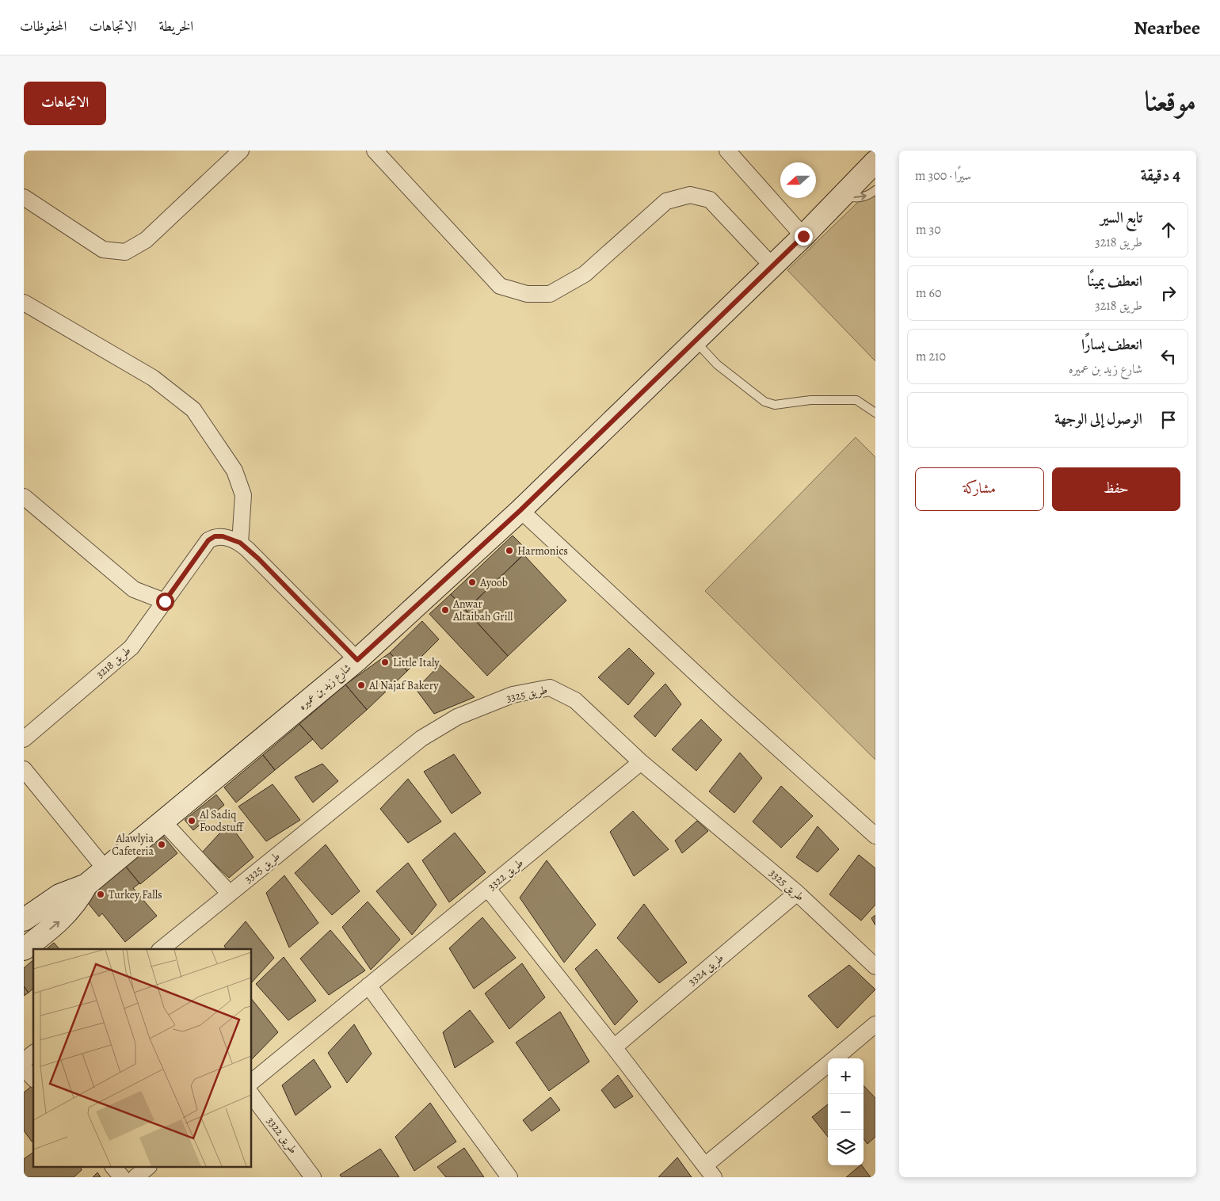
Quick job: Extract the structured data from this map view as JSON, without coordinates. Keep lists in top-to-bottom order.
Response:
{
  "streets": {
    "street": [
      "طريق 3218",
      "شارع زيد بن عميره",
      "طريق 3325",
      "طريق 3322",
      "طريق 3324"
    ]
  },
  "crossings": [
    ["طريق 3218", "شارع زيد بن عميره"],
    ["طريق 3325", "طريق 3322"],
    ["طريق 3325", "طريق 3324"]
  ],
  "places": [
    "Harmonics",
    "Ayoob",
    "Anwar Altaibah Grill",
    "Little Italy",
    "Al Najaf Bakery",
    "Al Sadiq Foodstuff",
    "Alawlyia Cafeteria",
    "Turkey Falls"
  ],
  "north": "left",
  "page": {
    "header": "Nearbee",
    "nav": ["الخريطة", "الاتجاهات", "المحفوظات"],
    "title": "موقعنا",
    "buttons": [
      "الاتجاهات",
      ["حفظ", "مشاركة"]
    ],
    "heading": ["4 دقيقة", "سيرًا · 300 m"],
    "list": [
      ["تابع السير", "طريق 3218", "30 m"],
      ["انعطف يمينًا", "طريق 3218", "60 m"],
      ["انعطف يسارًا", "شارع زيد بن عميره", "210 m"],
      "الوصول إلى الوجهة"
    ],
    "map_buttons": ["+", "−"]
  }
}
